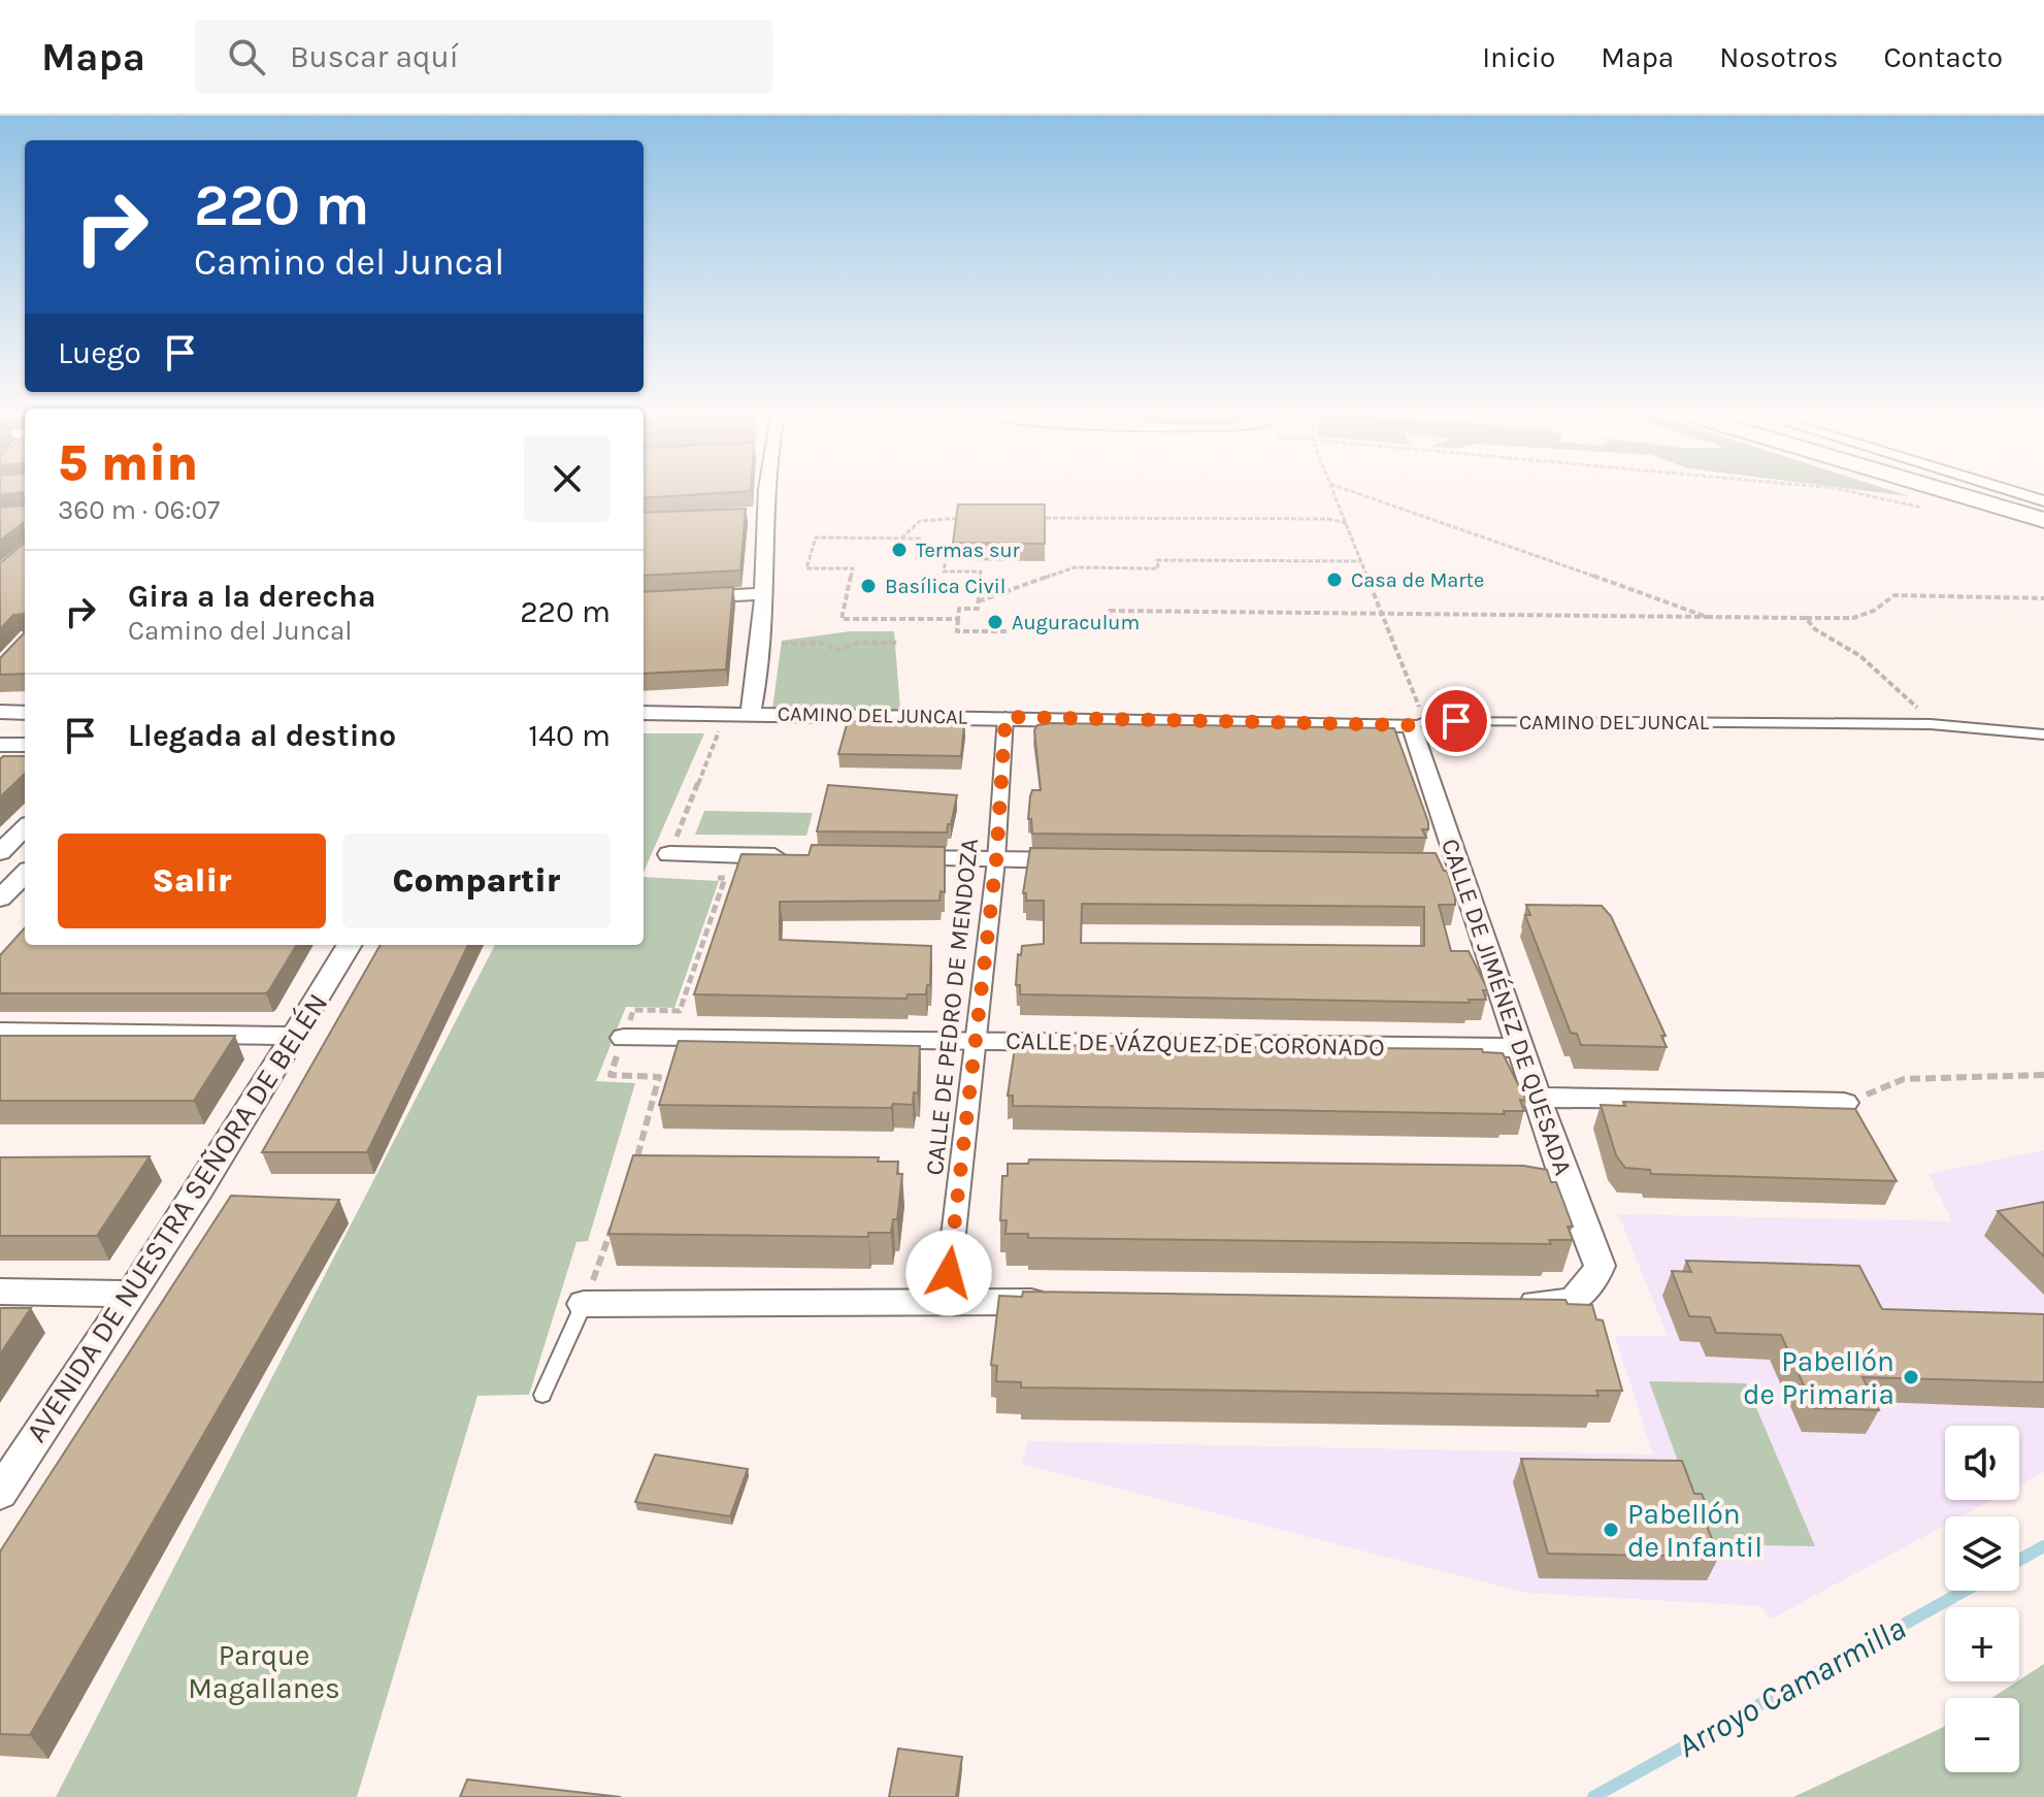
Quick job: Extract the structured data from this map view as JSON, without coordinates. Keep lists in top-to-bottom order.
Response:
{
  "streets": {
    "street": [
      "CAMINO DEL JUNCAL",
      "CALLE DE PEDRO DE MENDOZA",
      "CALLE DE JIMÉNEZ DE QUESADA",
      "CALLE DE VÁZQUEZ DE CORONADO",
      "AVENIDA DE NUESTRA SEÑORA DE BELÉN"
    ]
  },
  "crossings": [
    ["CAMINO DEL JUNCAL", "CALLE DE PEDRO DE MENDOZA"],
    ["CAMINO DEL JUNCAL", "CALLE DE JIMÉNEZ DE QUESADA"],
    ["CALLE DE PEDRO DE MENDOZA", "CALLE DE VÁZQUEZ DE CORONADO"],
    ["CALLE DE JIMÉNEZ DE QUESADA", "CALLE DE VÁZQUEZ DE CORONADO"]
  ],
  "water": ["Arroyo Camarmilla"],
  "parks": ["Parque Magallanes"],
  "places": [
    "Termas sur",
    "Casa de Marte",
    "Basílica Civil",
    "Auguraculum",
    "Pabellón de Primaria",
    "Pabellón de Infantil"
  ],
  "page": {
    "header": "Mapa",
    "search": "Buscar aquí",
    "nav": [
      "Inicio",
      "Mapa",
      "Nosotros",
      "Contacto"
    ],
    "turn": ["220 m", "Camino del Juncal"],
    "then": "Luego",
    "heading": ["5 min", "360 m · 06:07"],
    "list": [
      {
        "name": "Gira a la derecha",
        "note": "Camino del Juncal",
        "value": "220 m"
      },
      {
        "name": "Llegada al destino",
        "value": "140 m"
      }
    ],
    "buttons": ["Salir", "Compartir"],
    "map_buttons": ["+", "−"]
  }
}
